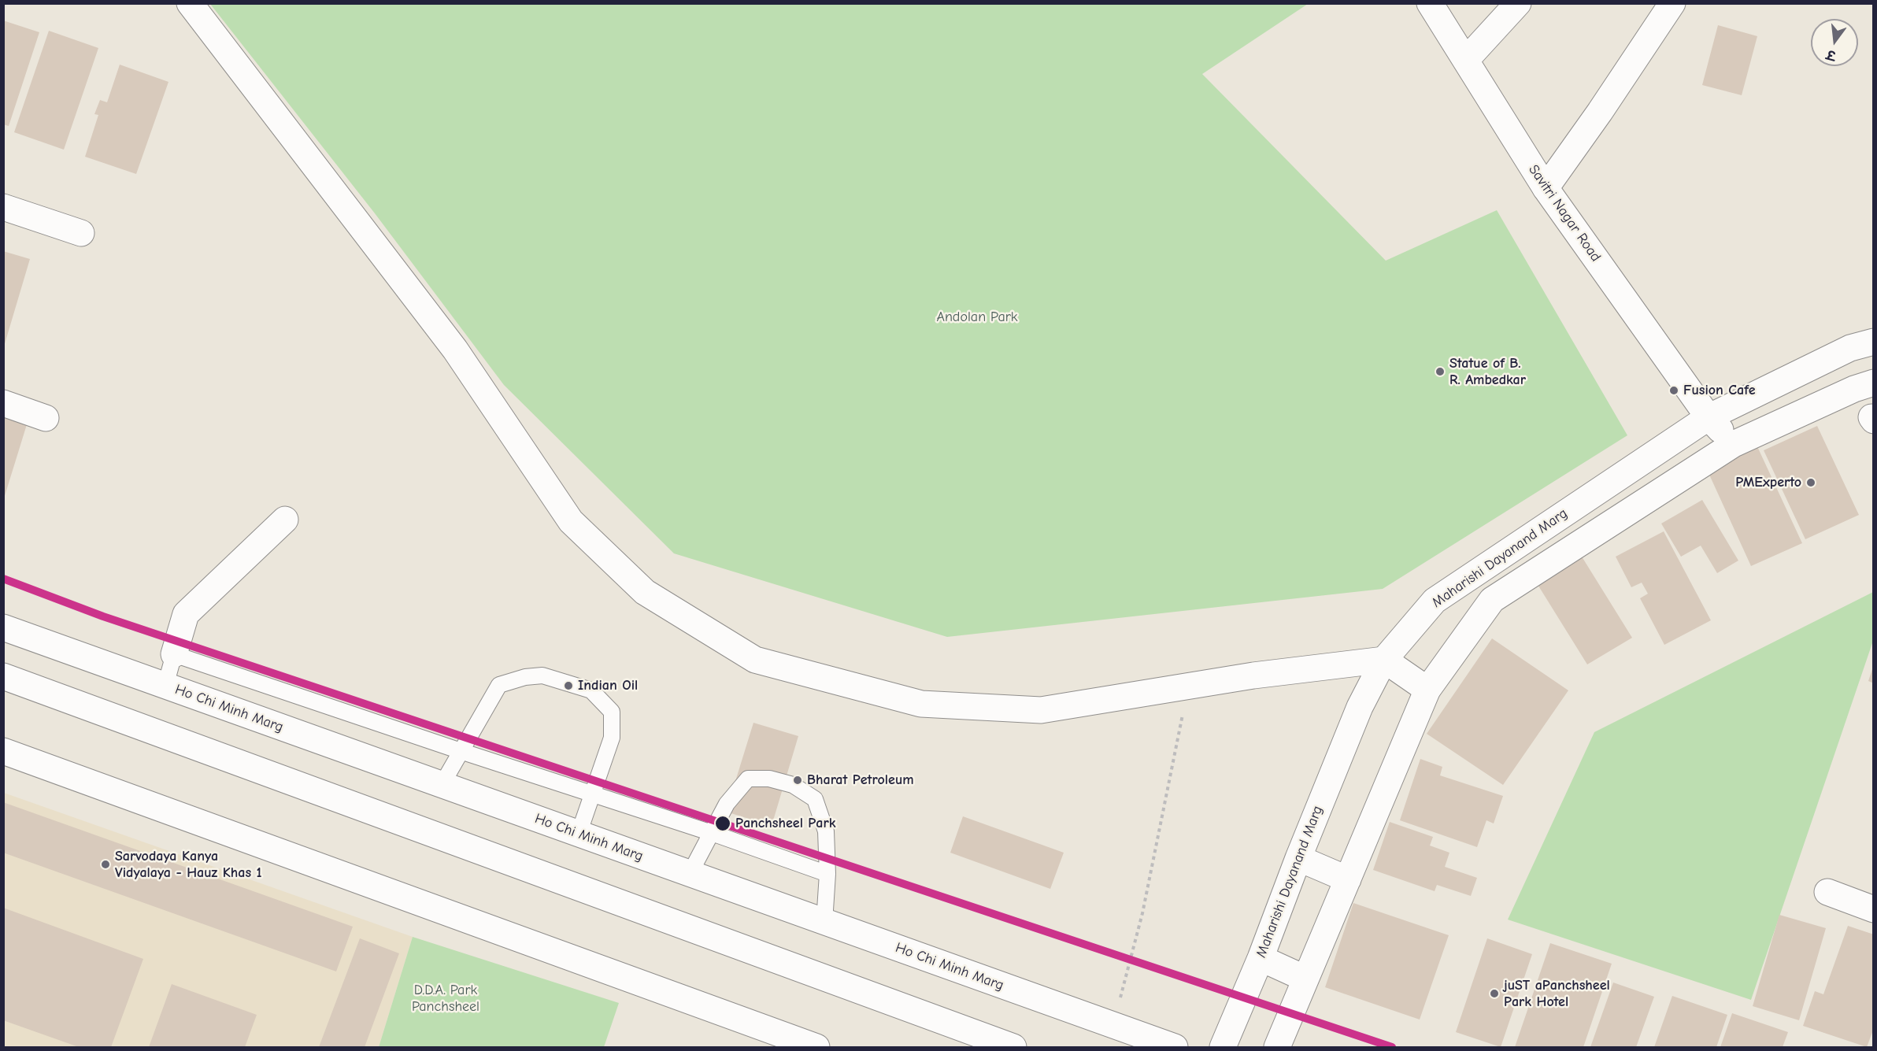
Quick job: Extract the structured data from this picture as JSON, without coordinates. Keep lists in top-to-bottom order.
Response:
{
  "streets": {
    "street": ["Savitri Nagar Road", "Maharishi Dayanand Marg", "Ho Chi Minh Marg"]
  },
  "crossings": [
    ["Savitri Nagar Road", "Maharishi Dayanand Marg"]
  ],
  "parks": ["Andolan Park", "D.D.A. Park Panchsheel"],
  "places": [
    "Statue of B. R. Ambedkar",
    "Fusion Cafe",
    "PMExperto",
    "Indian Oil",
    "Bharat Petroleum",
    "Panchsheel Park",
    "Sarvodaya Kanya Vidyalaya - Hauz Khas 1",
    "juST aPanchsheel Park Hotel"
  ],
  "north": "bottom"
}
